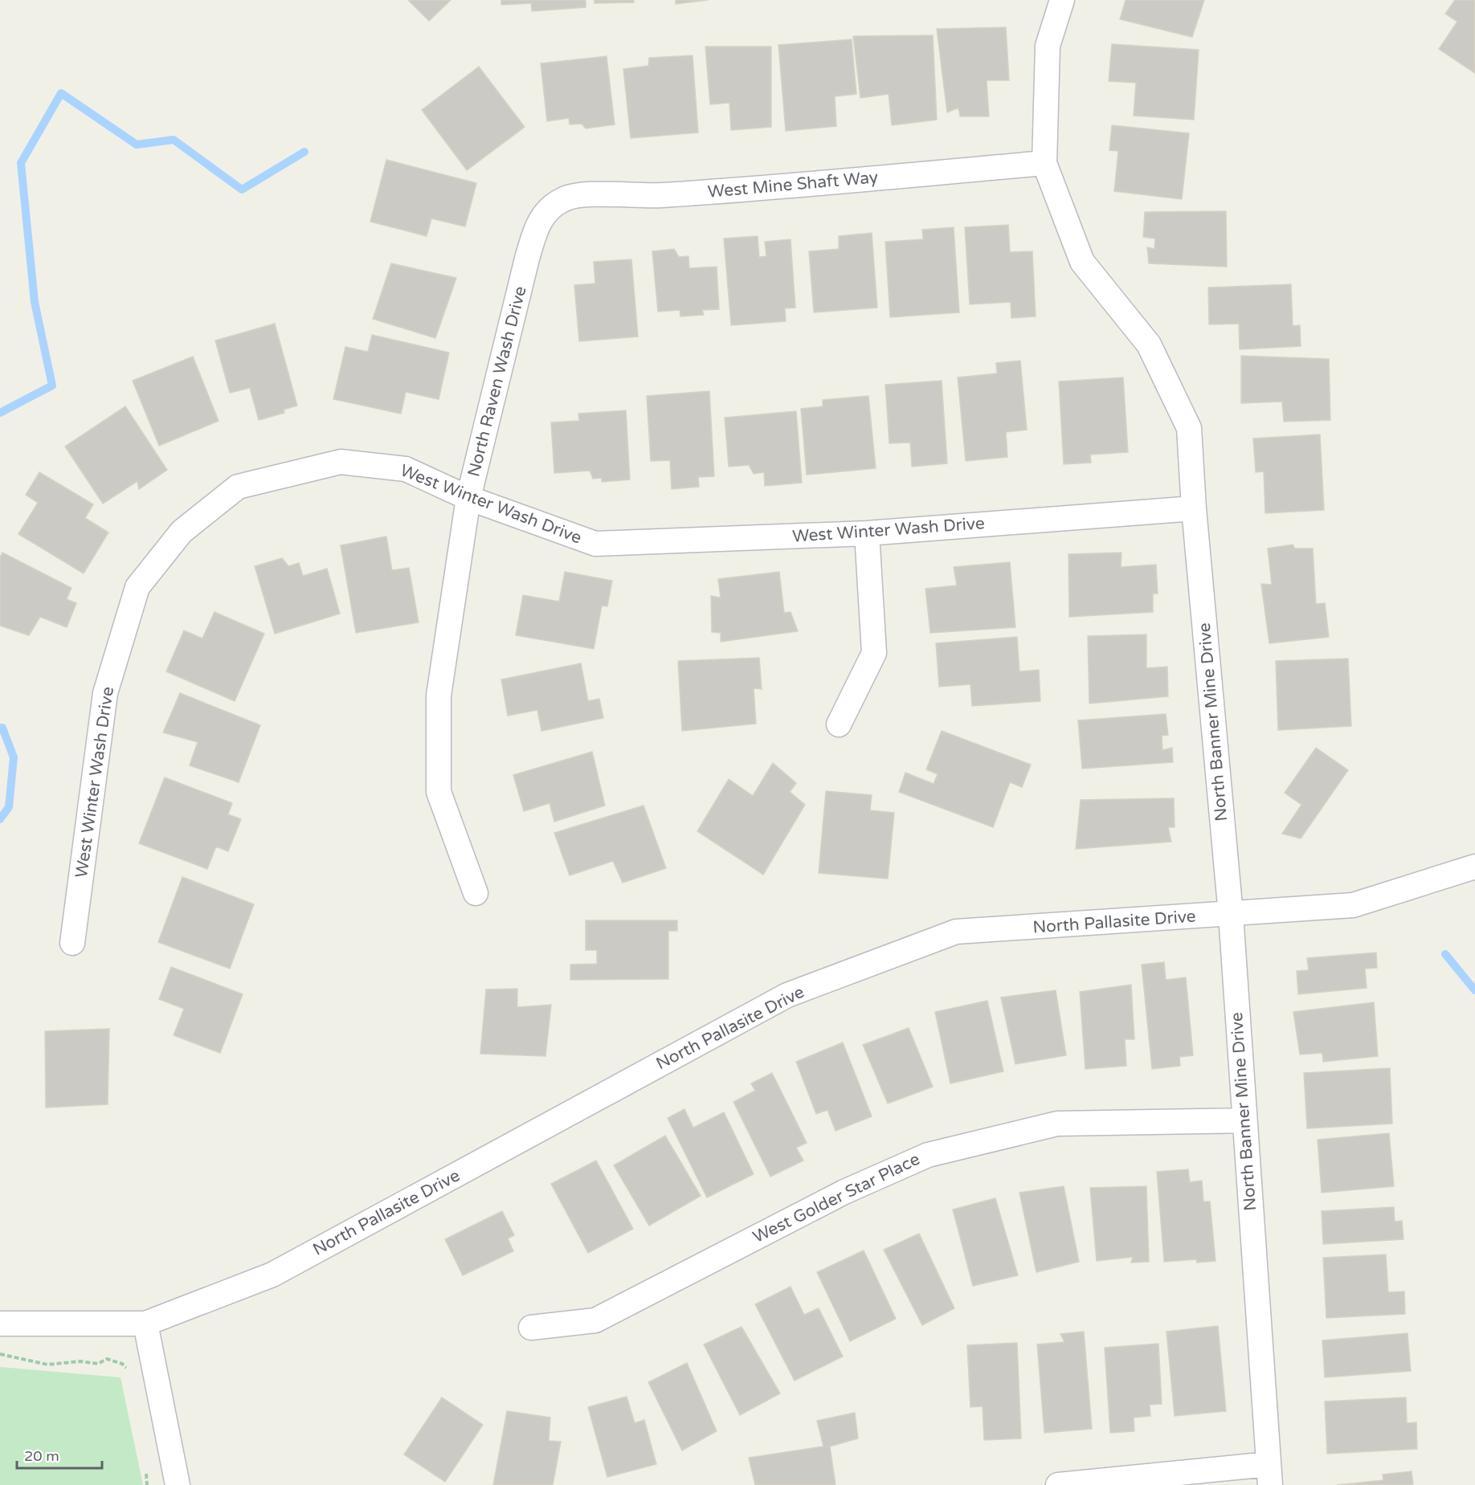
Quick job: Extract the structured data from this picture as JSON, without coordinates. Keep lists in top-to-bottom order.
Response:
{
  "streets": {
    "street": [
      "West Mine Shaft Way",
      "North Raven Wash Drive",
      "West Winter Wash Drive",
      "North Banner Mine Drive",
      "North Pallasite Drive",
      "West Golder Star Place"
    ]
  },
  "crossings": [
    ["West Mine Shaft Way", "North Raven Wash Drive"],
    ["West Mine Shaft Way", "North Banner Mine Drive"],
    ["North Raven Wash Drive", "West Winter Wash Drive"],
    ["West Winter Wash Drive", "North Banner Mine Drive"],
    ["North Banner Mine Drive", "North Pallasite Drive"],
    ["North Banner Mine Drive", "West Golder Star Place"]
  ],
  "scale_bar": "20 m"
}
